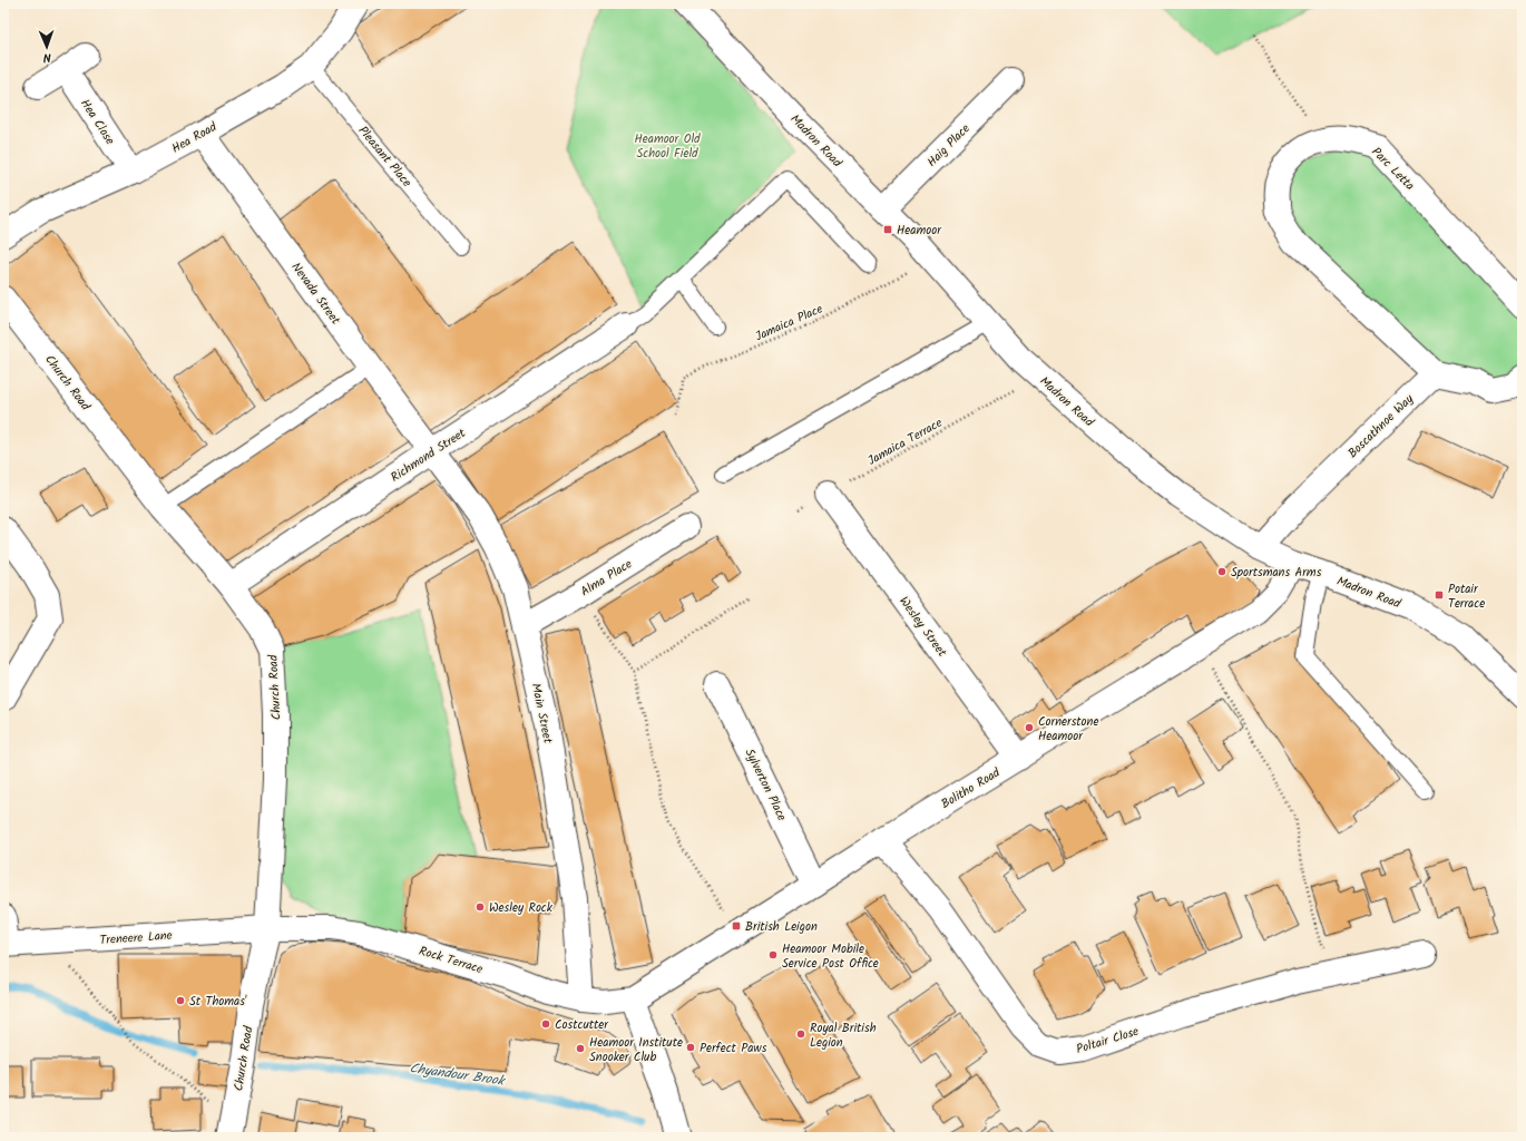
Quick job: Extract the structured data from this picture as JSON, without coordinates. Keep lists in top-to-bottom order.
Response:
{
  "streets": {
    "street": [
      "Hea Close",
      "Hea Road",
      "Madron Road",
      "Haig Place",
      "Parc Letta",
      "Nevada Street",
      "Church Road",
      "Boscathnoe Way",
      "Richmond Street",
      "Alma Place",
      "Wesley Street",
      "Main Street",
      "Sylverton Place",
      "Bolitho Road",
      "Treneere Lane",
      "Rock Terrace",
      "Poltair Close"
    ],
    "lane": ["Pleasant Place"],
    "path": ["Jamaica Place", "Jamaica Terrace"]
  },
  "crossings": [
    ["Hea Close", "Hea Road"],
    ["Hea Road", "Pleasant Place"],
    ["Hea Road", "Nevada Street"],
    ["Madron Road", "Haig Place"],
    ["Madron Road", "Jamaica Place"],
    ["Madron Road", "Boscathnoe Way"],
    ["Madron Road", "Bolitho Road"],
    ["Parc Letta", "Boscathnoe Way"],
    ["Nevada Street", "Richmond Street"],
    ["Nevada Street", "Main Street"],
    ["Church Road", "Richmond Street"],
    ["Church Road", "Treneere Lane"],
    ["Church Road", "Rock Terrace"],
    ["Jamaica Terrace", "Wesley Street"],
    ["Richmond Street", "Main Street"],
    ["Alma Place", "Main Street"],
    ["Wesley Street", "Bolitho Road"],
    ["Main Street", "Rock Terrace"],
    ["Sylverton Place", "Bolitho Road"],
    ["Bolitho Road", "Rock Terrace"],
    ["Bolitho Road", "Poltair Close"],
    ["Treneere Lane", "Rock Terrace"]
  ],
  "water": ["Chyandour Brook"],
  "parks": ["Heamoor Old School Field"],
  "places": {
    "transit": ["Heamoor", "Potair Terrace", "British Leigon"],
    "other": [
      "Sportsmans Arms",
      "Cornerstone Heamoor",
      "Wesley Rock",
      "Heamoor Mobile Service Post Office",
      "St Thomas'",
      "Costcutter",
      "Royal British Legion",
      "Perfect Paws",
      "Heamoor Institute Snooker Club"
    ]
  },
  "north": "bottom"
}
